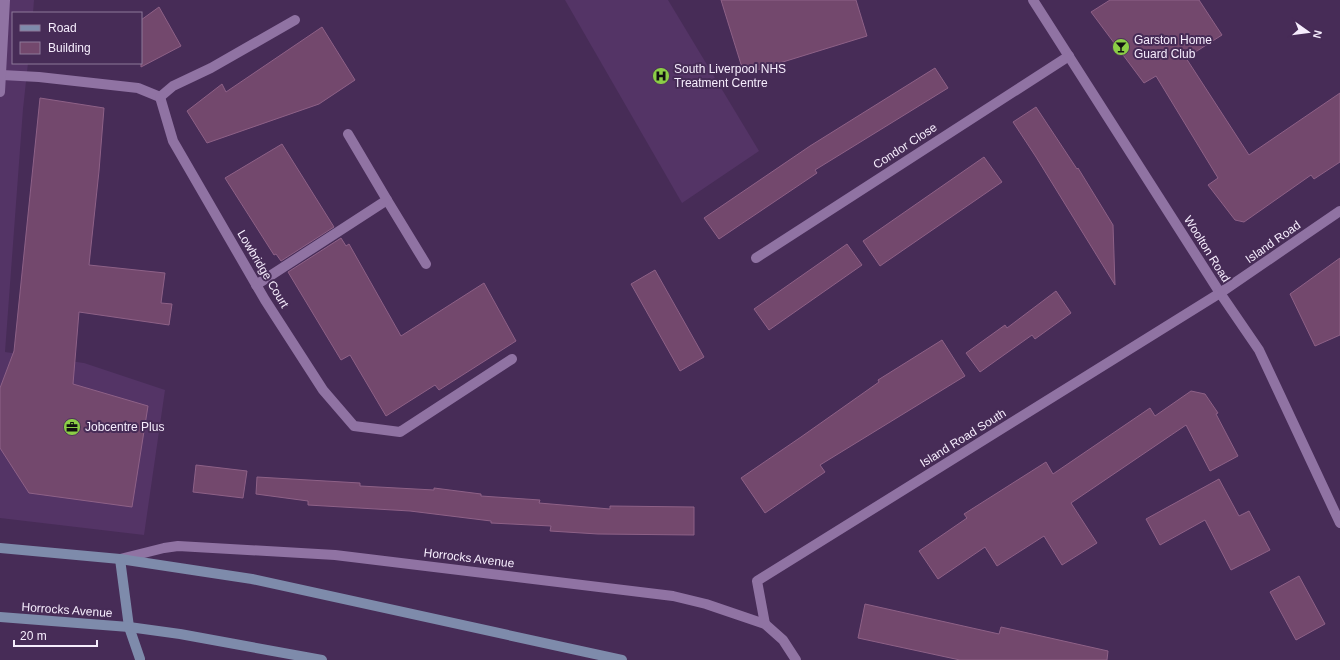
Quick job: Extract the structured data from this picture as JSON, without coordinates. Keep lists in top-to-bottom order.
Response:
{
  "streets": {
    "main road": ["Horrocks Avenue"],
    "street": [
      "Condor Close",
      "Island Road",
      "Woolton Road",
      "Lowbridge Court",
      "Island Road South"
    ]
  },
  "crossings": [
    ["Condor Close", "Woolton Road"],
    ["Island Road", "Woolton Road"],
    ["Island Road", "Island Road South"],
    ["Woolton Road", "Island Road South"],
    ["Island Road South", "Horrocks Avenue"]
  ],
  "places": {
    "bar": ["Garston Home Guard Club"],
    "hospital": ["South Liverpool NHS Treatment Centre"],
    "office": ["Jobcentre Plus"]
  },
  "legend": ["Road", "Building"],
  "scale_bar": "20 m",
  "north": "right"
}
